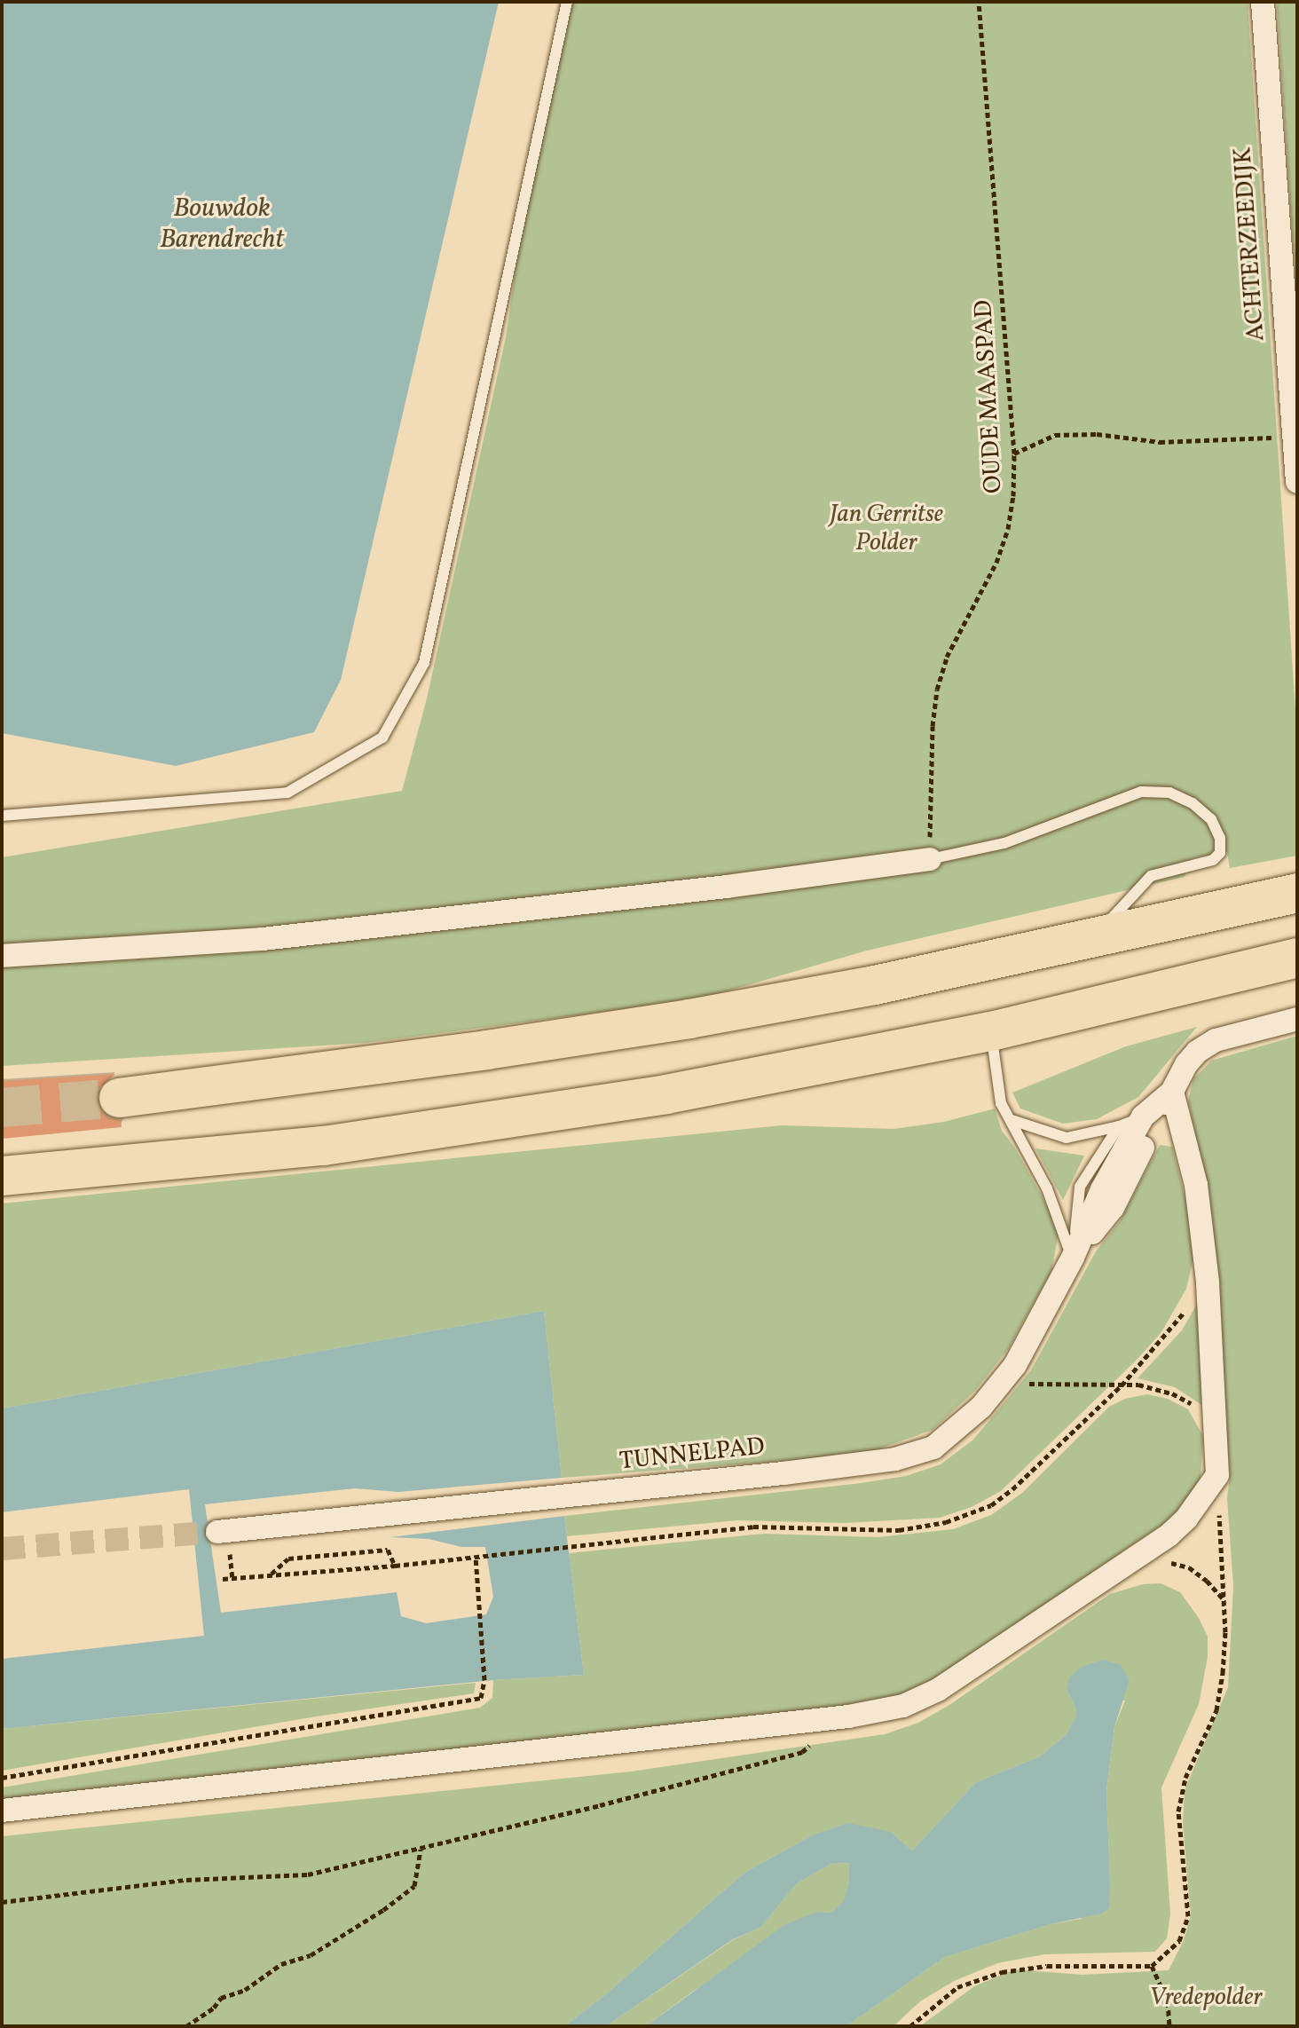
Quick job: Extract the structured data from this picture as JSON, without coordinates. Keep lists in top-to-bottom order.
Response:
{
  "streets": {
    "street": ["ACHTERZEEDIJK", "TUNNELPAD"],
    "path": ["OUDE MAASPAD"]
  },
  "water": ["Bouwdok Barendrecht"],
  "parks": ["Jan Gerritse Polder", "Vredepolder"]
}
